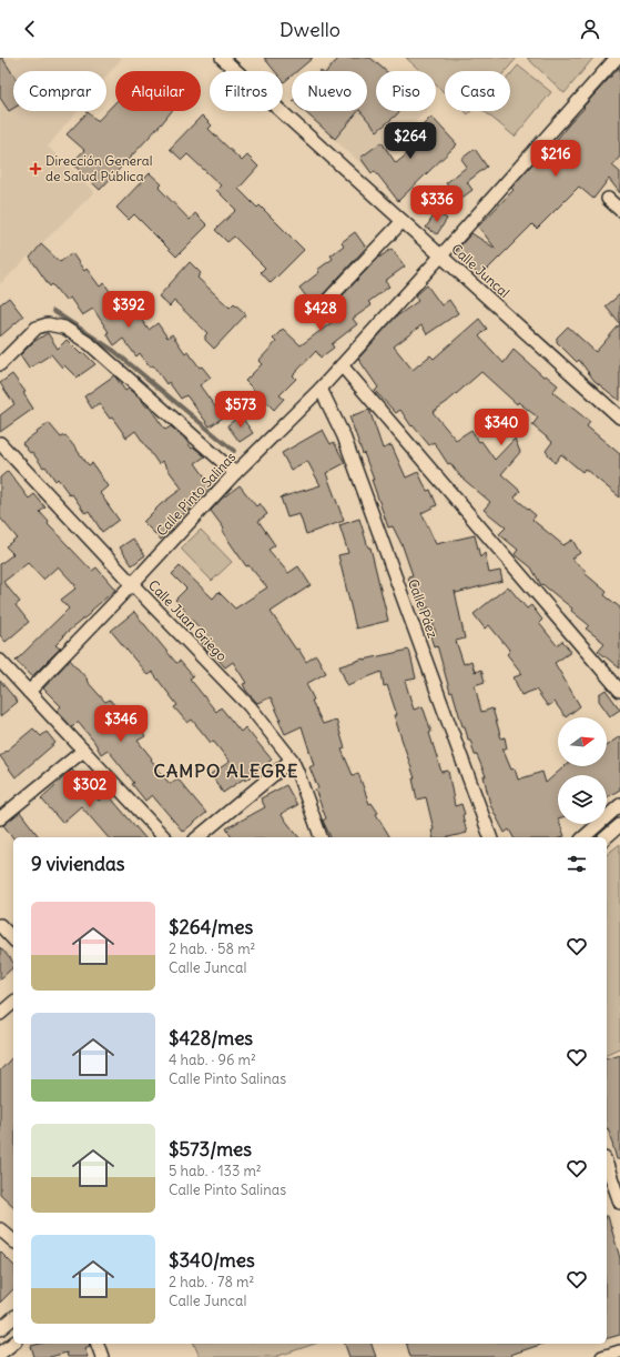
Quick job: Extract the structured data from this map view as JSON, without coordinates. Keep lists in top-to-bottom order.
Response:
{
  "streets": {
    "street": [
      "Calle Juncal",
      "Calle Pinto Salinas",
      "Calle Páez",
      "Calle Juan Griego"
    ]
  },
  "crossings": [
    ["Calle Juncal", "Calle Pinto Salinas"],
    ["Calle Pinto Salinas", "Calle Páez"],
    ["Calle Pinto Salinas", "Calle Juan Griego"]
  ],
  "districts": ["CAMPO ALEGRE"],
  "places": {
    "health": ["Dirección General de Salud Pública"]
  },
  "north": "right",
  "page": {
    "header": "Dwello",
    "chip": [
      "Comprar",
      "Alquilar",
      "Filtros",
      "Nuevo",
      "Piso",
      "Casa"
    ],
    "price": [
      "$264",
      "$216",
      "$336",
      "$392",
      "$428",
      "$573",
      "$340",
      "$346",
      "$302"
    ],
    "heading": "9 viviendas",
    "list": [
      {
        "name": "$264/mes",
        "note": "2 hab. · 58 m² · Calle Juncal"
      },
      {
        "name": "$428/mes",
        "note": "4 hab. · 96 m² · Calle Pinto Salinas"
      },
      {
        "name": "$573/mes",
        "note": "5 hab. · 133 m² · Calle Pinto Salinas"
      },
      {
        "name": "$340/mes",
        "note": "2 hab. · 78 m² · Calle Juncal"
      }
    ]
  }
}
